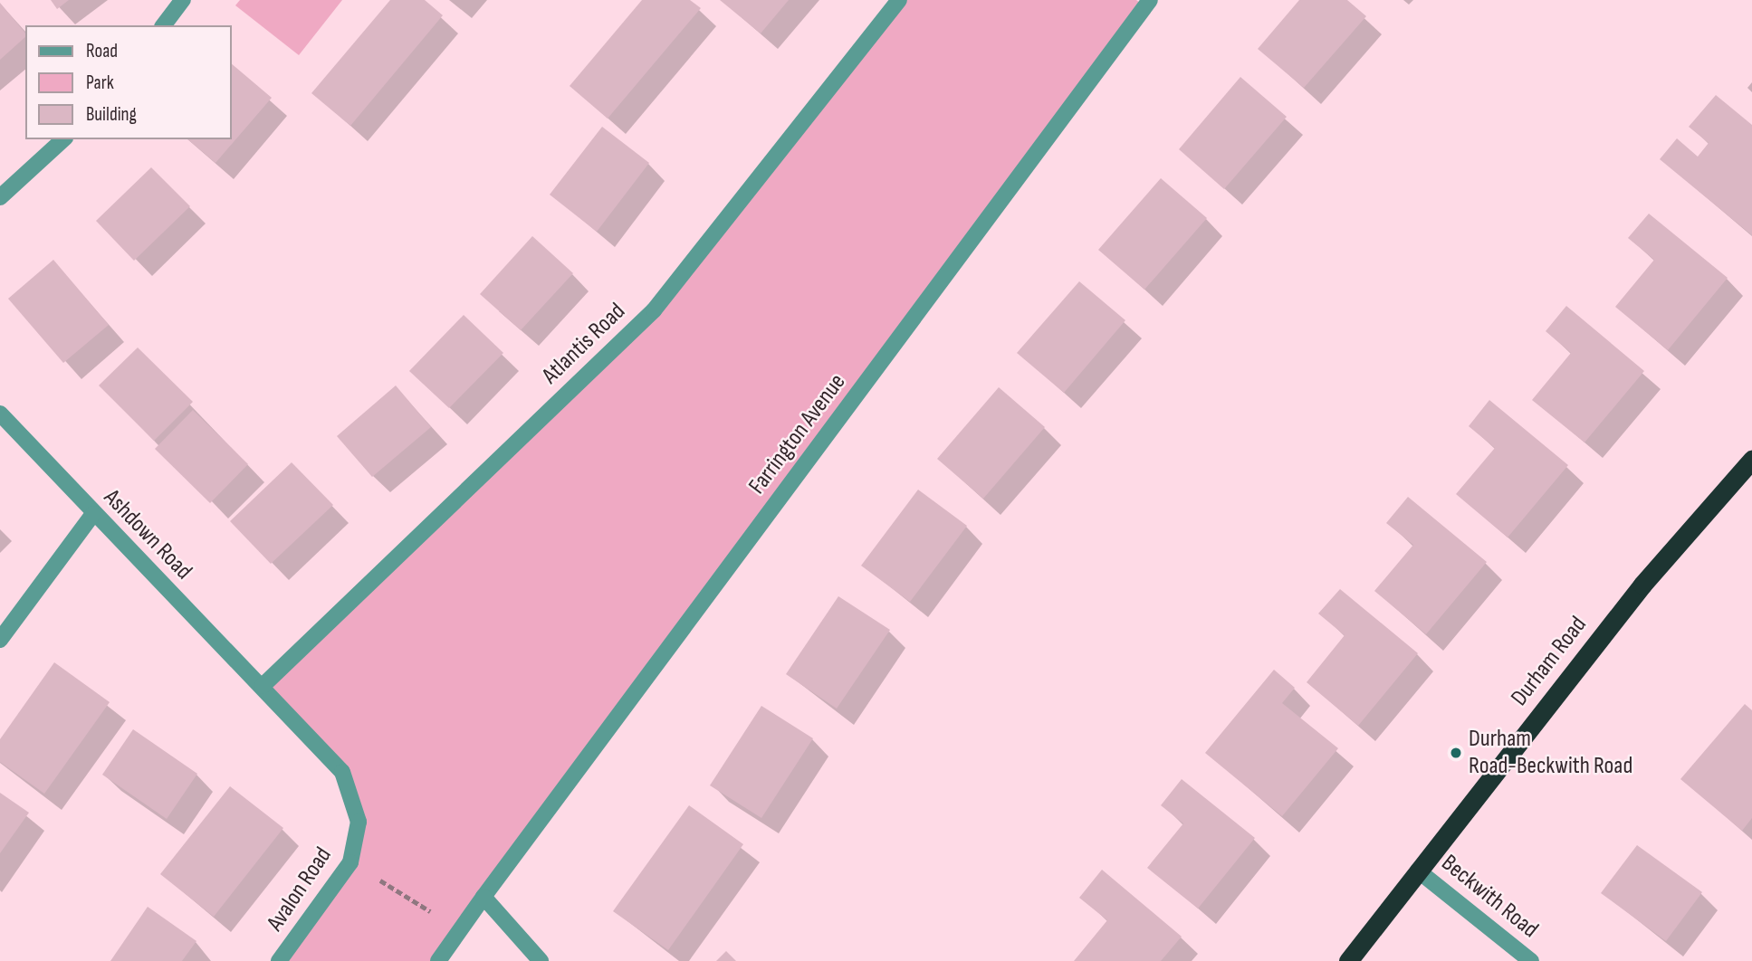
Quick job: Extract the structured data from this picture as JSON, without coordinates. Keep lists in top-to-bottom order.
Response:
{
  "streets": {
    "highway": ["Durham Road"],
    "street": [
      "Atlantis Road",
      "Farrington Avenue",
      "Ashdown Road",
      "Avalon Road",
      "Beckwith Road"
    ]
  },
  "crossings": [
    ["Atlantis Road", "Ashdown Road"],
    ["Atlantis Road", "Avalon Road"],
    ["Ashdown Road", "Avalon Road"],
    ["Durham Road", "Beckwith Road"]
  ],
  "places": ["Durham Road-Beckwith Road"],
  "legend": ["Road", "Park", "Building"]
}
